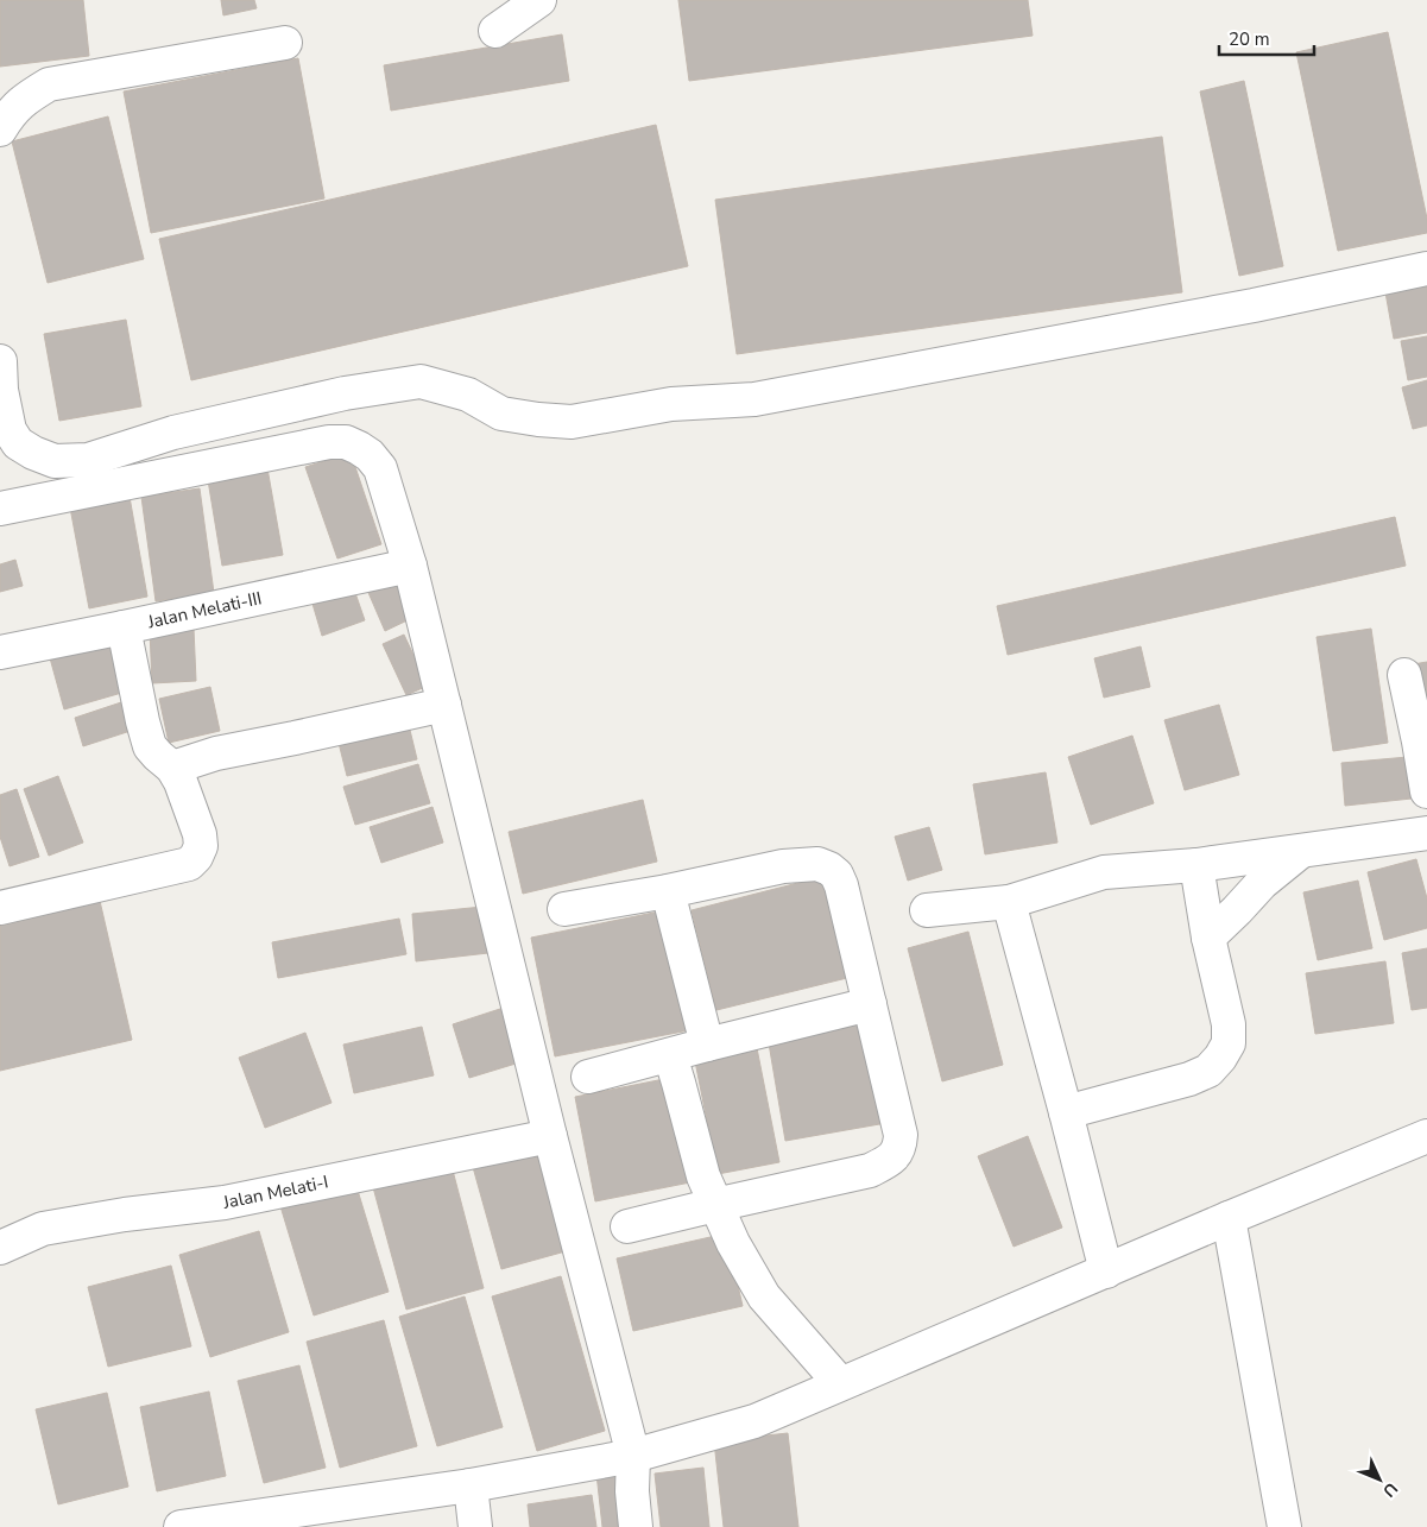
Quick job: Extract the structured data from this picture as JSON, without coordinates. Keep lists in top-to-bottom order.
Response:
{
  "streets": {
    "street": ["Jalan Melati-III", "Jalan Melati-I"]
  },
  "scale_bar": "20 m",
  "north": "bottom right"
}
